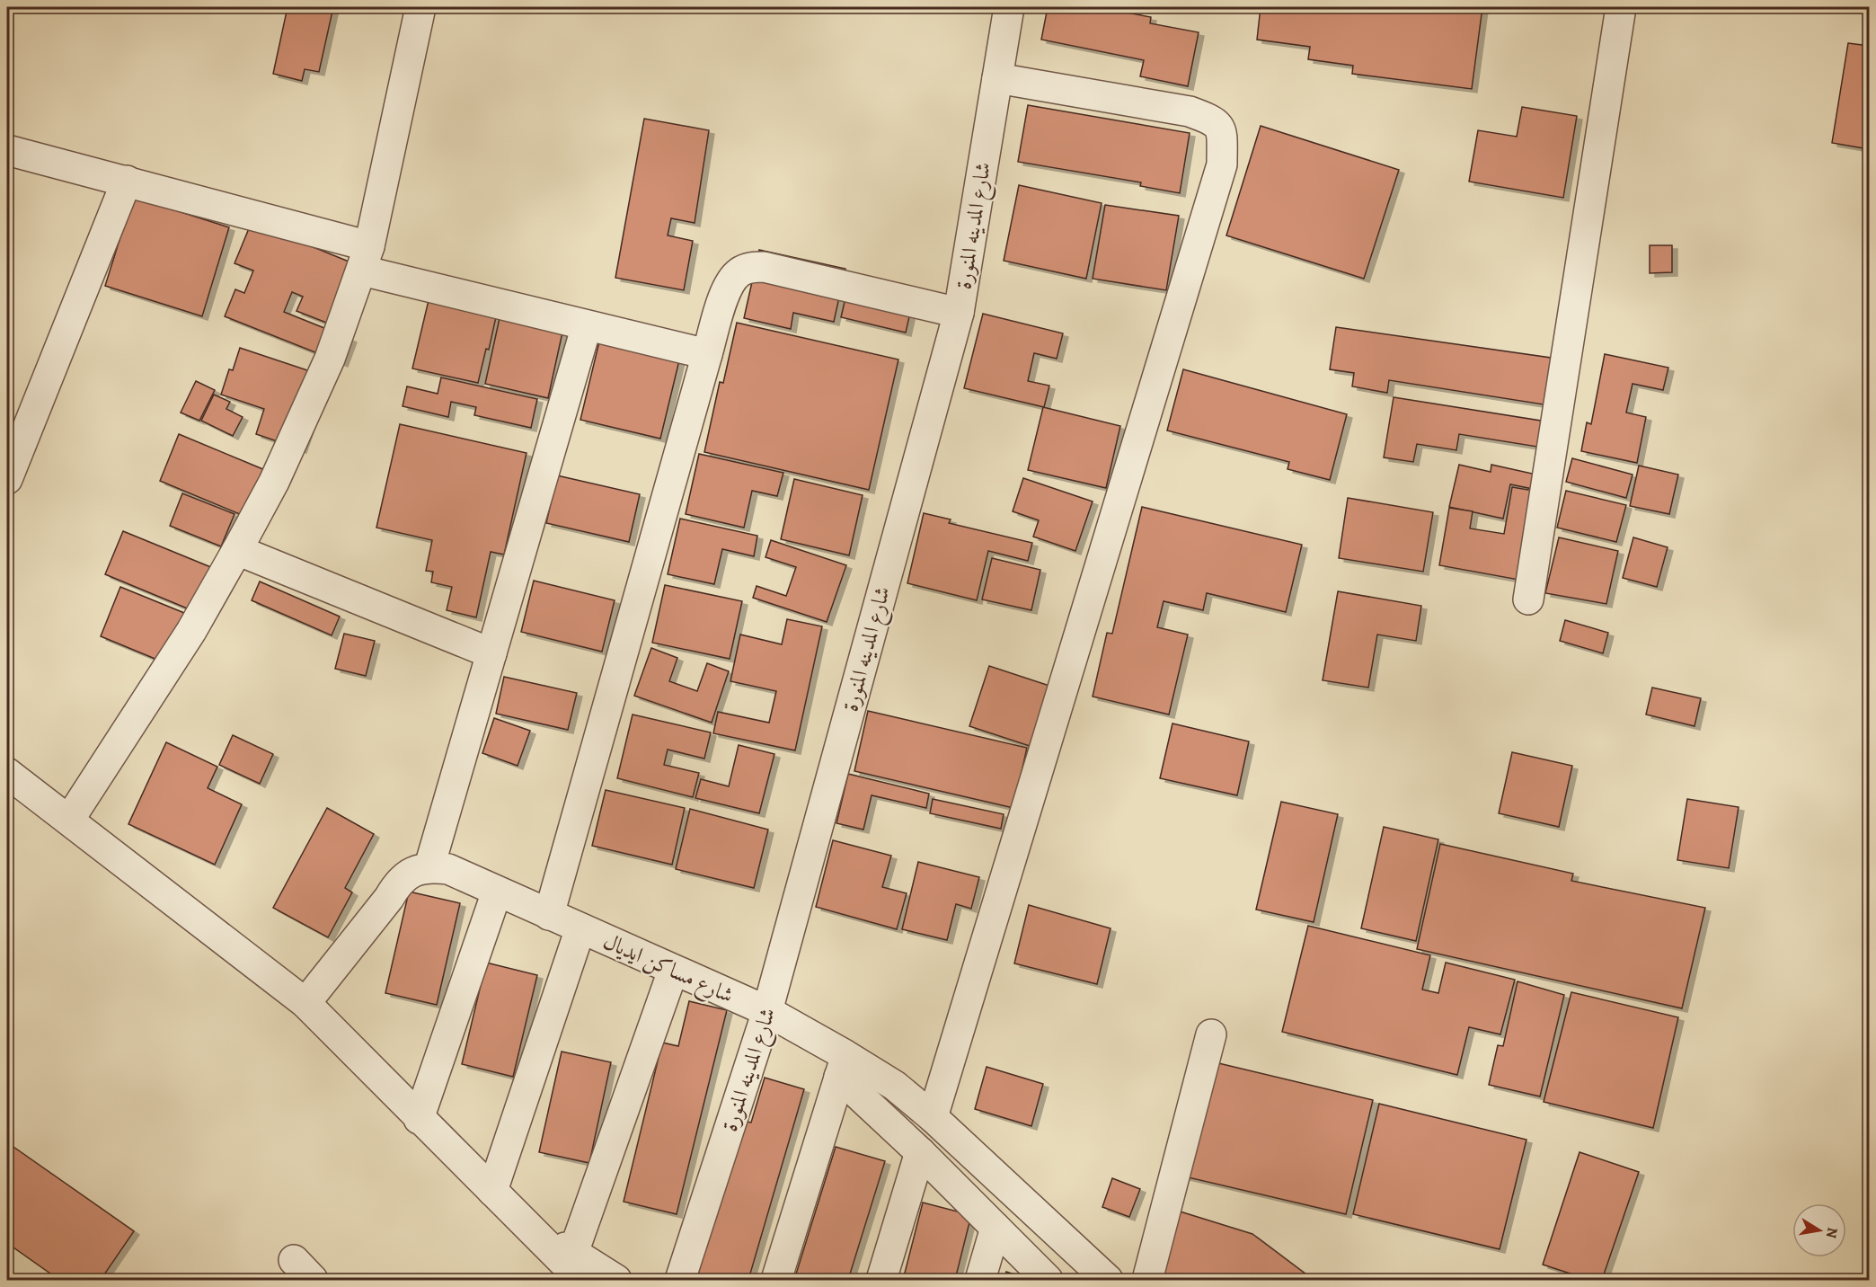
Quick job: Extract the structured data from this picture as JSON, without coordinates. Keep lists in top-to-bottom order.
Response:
{
  "streets": {
    "street": ["شارع المدينه المنورة", "شارع مساكن ايديال"]
  },
  "crossings": [
    ["شارع المدينه المنورة", "شارع مساكن ايديال"]
  ],
  "north": "right"
}
